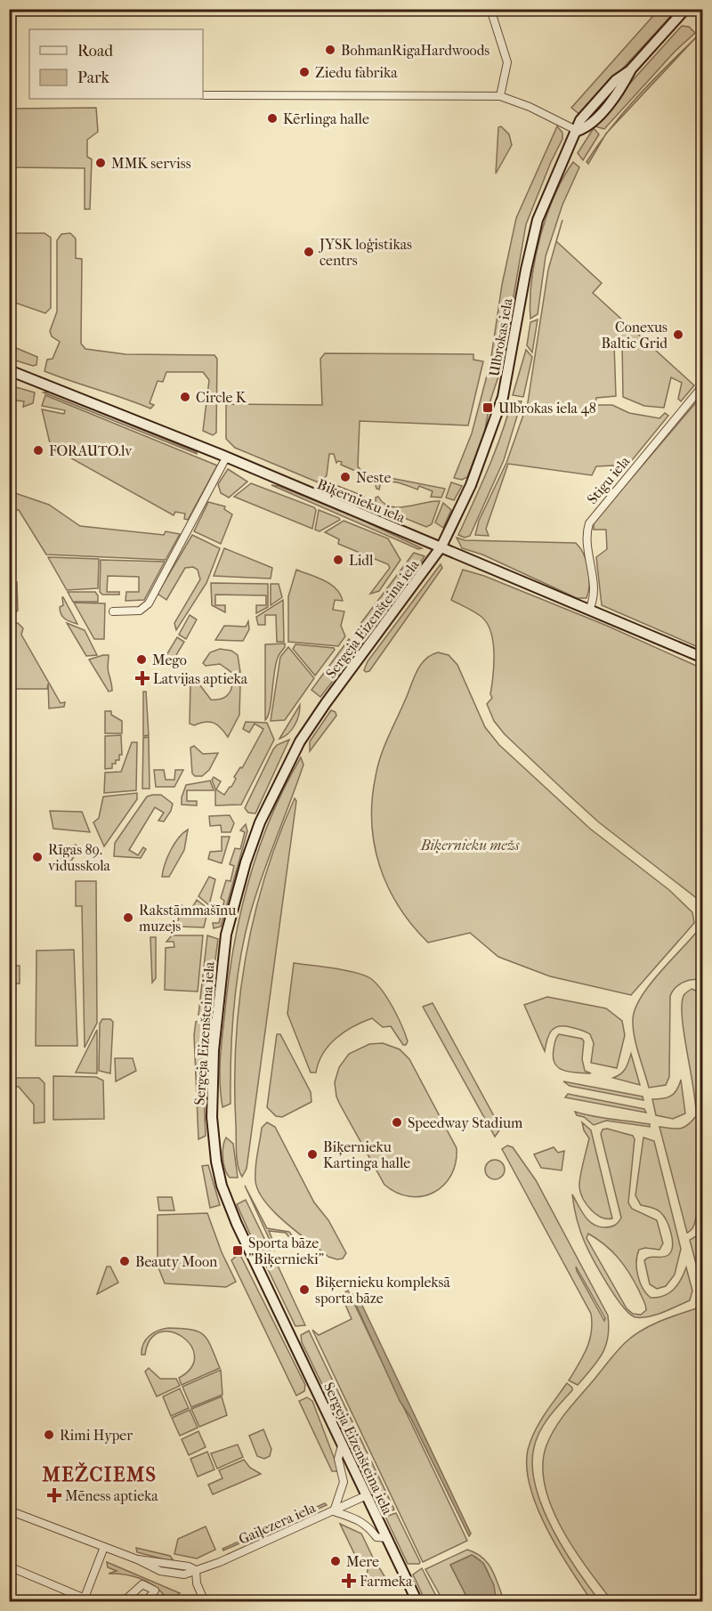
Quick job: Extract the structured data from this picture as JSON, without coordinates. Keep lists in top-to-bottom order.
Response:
{
  "streets": {
    "main road": ["Ulbrokas iela", "Biķernieku iela", "Sergeja Eizenšteina iela"],
    "street": ["Stigu iela", "Gaiļezera iela"]
  },
  "crossings": [
    ["Ulbrokas iela", "Biķernieku iela"],
    ["Ulbrokas iela", "Sergeja Eizenšteina iela"],
    ["Stigu iela", "Biķernieku iela"],
    ["Biķernieku iela", "Sergeja Eizenšteina iela"],
    ["Sergeja Eizenšteina iela", "Gaiļezera iela"]
  ],
  "districts": ["MEŽCIEMS"],
  "parks": ["Biķernieku mežs"],
  "places": {
    "other": [
      "BohmanRigaHardwoods",
      "Ziedu fabrika",
      "Kērlinga halle",
      "MMK serviss",
      "JYSK loģistikas centrs",
      "Conexus Baltic Grid",
      "Circle K",
      "FORAUTO.lv",
      "Neste",
      "Lidl",
      "Mego",
      "Rīgas 89. vidusskola",
      "Rakstāmmašīnu muzejs",
      "Speedway Stadium",
      "Biķernieku Kartinga halle",
      "Beauty Moon",
      "Biķernieku kompleksā sporta bāze",
      "Rimi Hyper",
      "Mere"
    ],
    "transit": ["Ulbrokas iela 48", "Sporta bāze \"Biķernieki\""],
    "health": ["Latvijas aptieka", "Mēness aptieka", "Farmeka"]
  },
  "legend": ["Road", "Park"]
}
